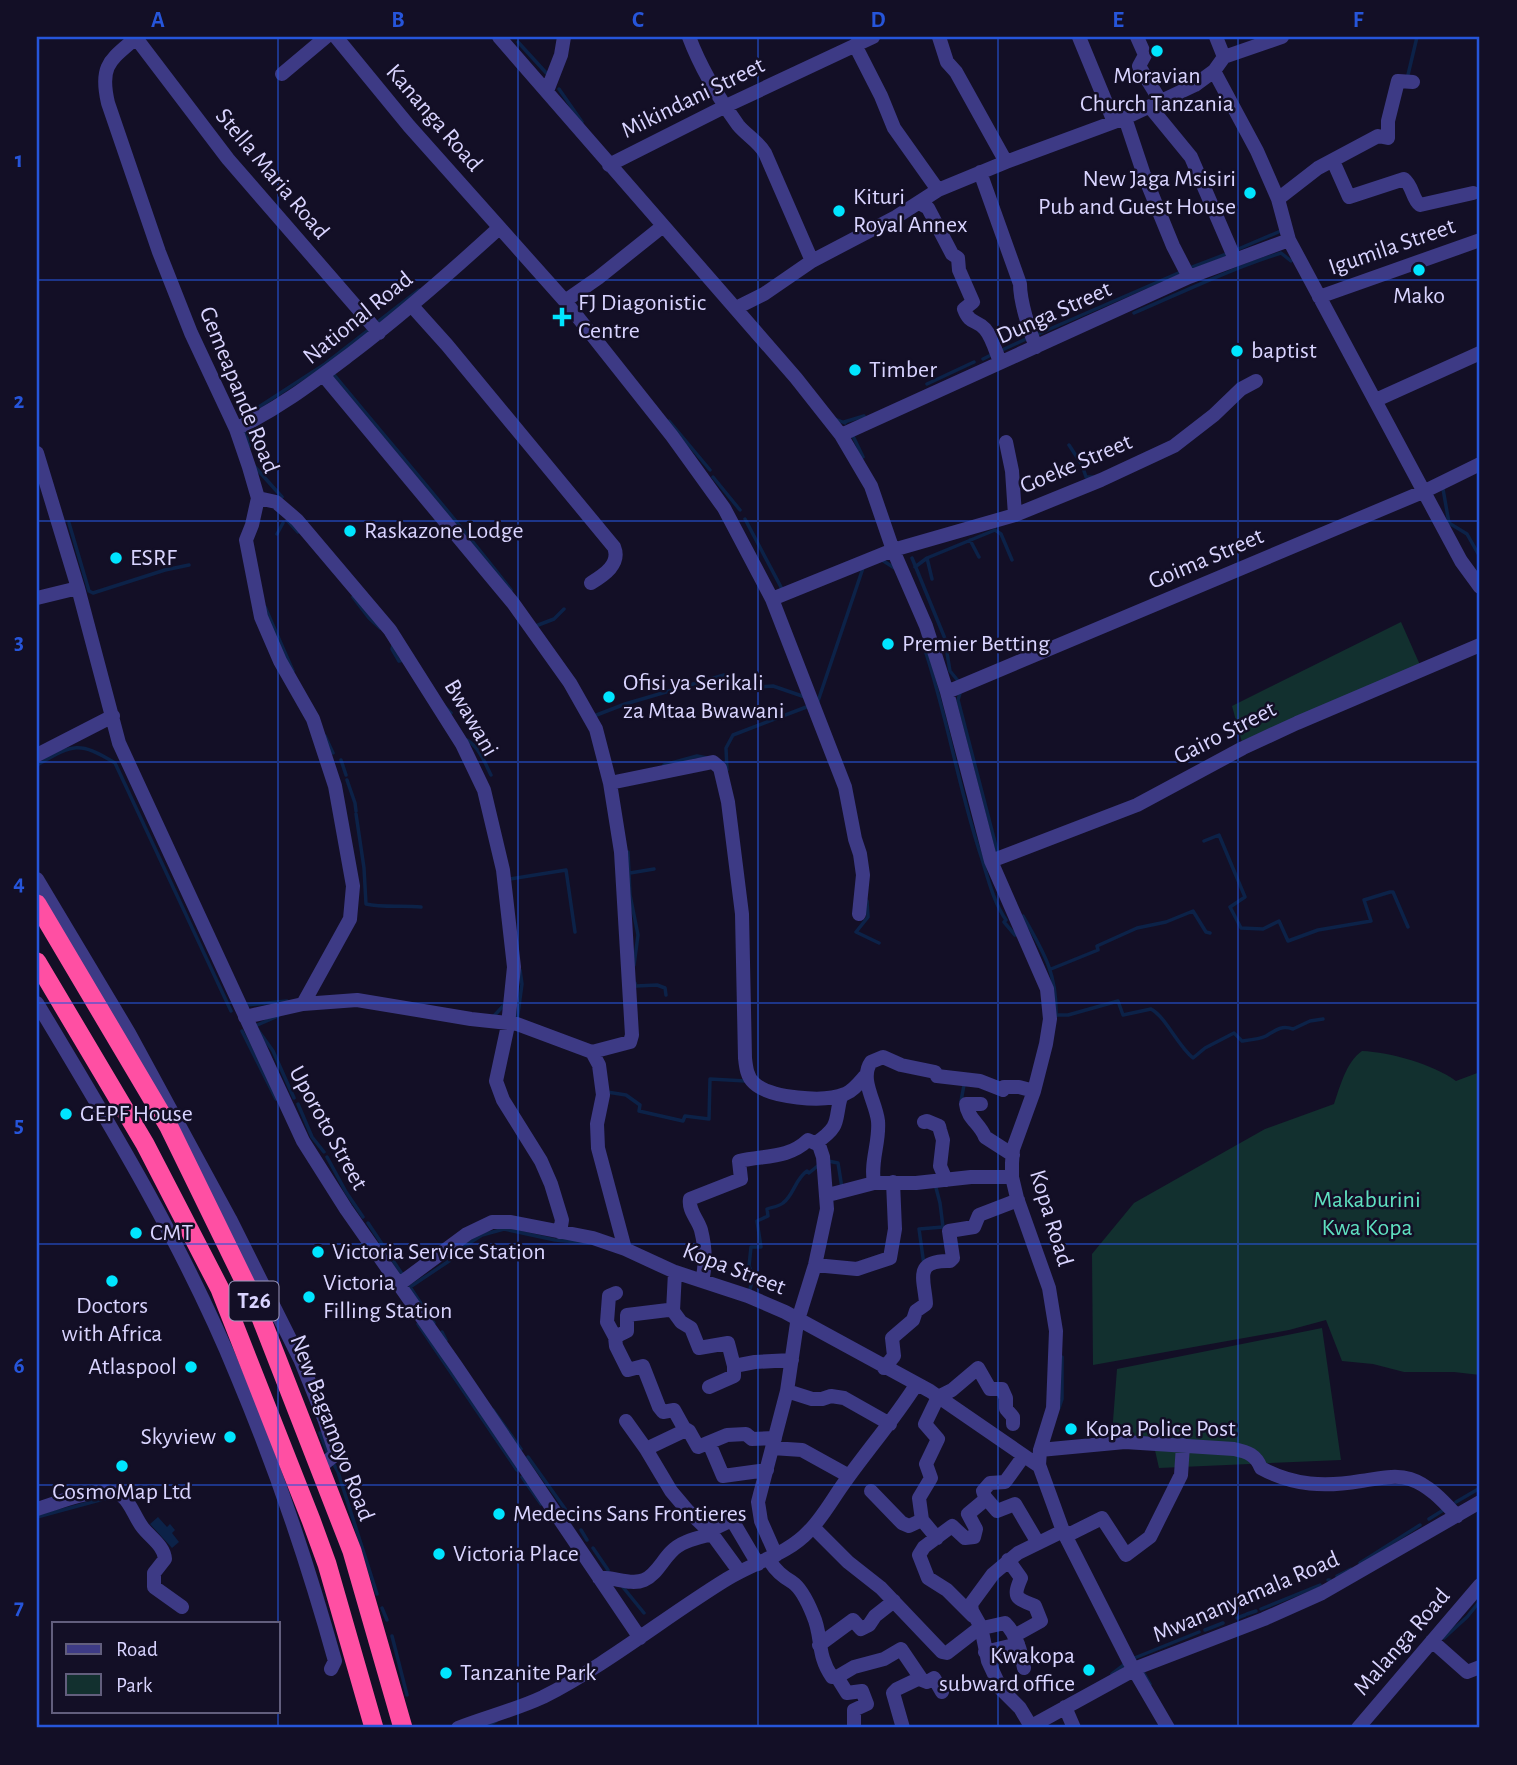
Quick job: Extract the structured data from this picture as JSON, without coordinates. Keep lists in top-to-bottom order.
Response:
{
  "streets": {
    "highway": ["T26", "New Bagamoyo Road"],
    "street": [
      "Mikindani Street",
      "Kananga Road",
      "Stella Maria Road",
      "Igumila Street",
      "Dunga Street",
      "National Road",
      "Gemeapande Road",
      "Goeke Street",
      "Goima Street",
      "Bwawani",
      "Gairo Street",
      "Uporoto Street",
      "Kopa Road",
      "Kopa Street",
      "Mwananyamala Road",
      "Malanga Road"
    ]
  },
  "crossings": [
    ["Mikindani Street", "Kopa Road"],
    ["Kananga Road", "National Road"],
    ["Kananga Road", "Goeke Street"],
    ["Stella Maria Road", "National Road"],
    ["Stella Maria Road", "Gemeapande Road"],
    ["Dunga Street", "Kopa Road"],
    ["National Road", "Gemeapande Road"],
    ["Gemeapande Road", "Bwawani"],
    ["Goeke Street", "Kopa Road"],
    ["Goima Street", "Kopa Road"],
    ["Bwawani", "Kopa Street"],
    ["Gairo Street", "Kopa Road"],
    ["Uporoto Street", "Kopa Street"],
    ["Kopa Road", "Kopa Street"],
    ["Kopa Road", "Mwananyamala Road"]
  ],
  "parks": ["Makaburini Kwa Kopa"],
  "places": {
    "other": [
      "Moravian Church Tanzania",
      "New Jaga Msisiri Pub and Guest House",
      "Kituri Royal Annex",
      "Mako",
      "baptist",
      "Timber",
      "Raskazone Lodge",
      "ESRF",
      "Premier Betting",
      "Ofisi ya Serikali za Mtaa Bwawani",
      "GEPF House",
      "CMT",
      "Victoria Service Station",
      "Doctors with Africa",
      "Victoria Filling Station",
      "Atlaspool",
      "Kopa Police Post",
      "Skyview",
      "CosmoMap Ltd",
      "Medecins Sans Frontieres",
      "Victoria Place",
      "Kwakopa subward office",
      "Tanzanite Park"
    ],
    "health": ["FJ Diagonistic Centre"]
  },
  "legend": ["Road", "Park"],
  "grid": {
    "columns": [
      "A",
      "B",
      "C",
      "D",
      "E",
      "F"
    ],
    "rows": [
      "1",
      "2",
      "3",
      "4",
      "5",
      "6",
      "7"
    ]
  }
}
